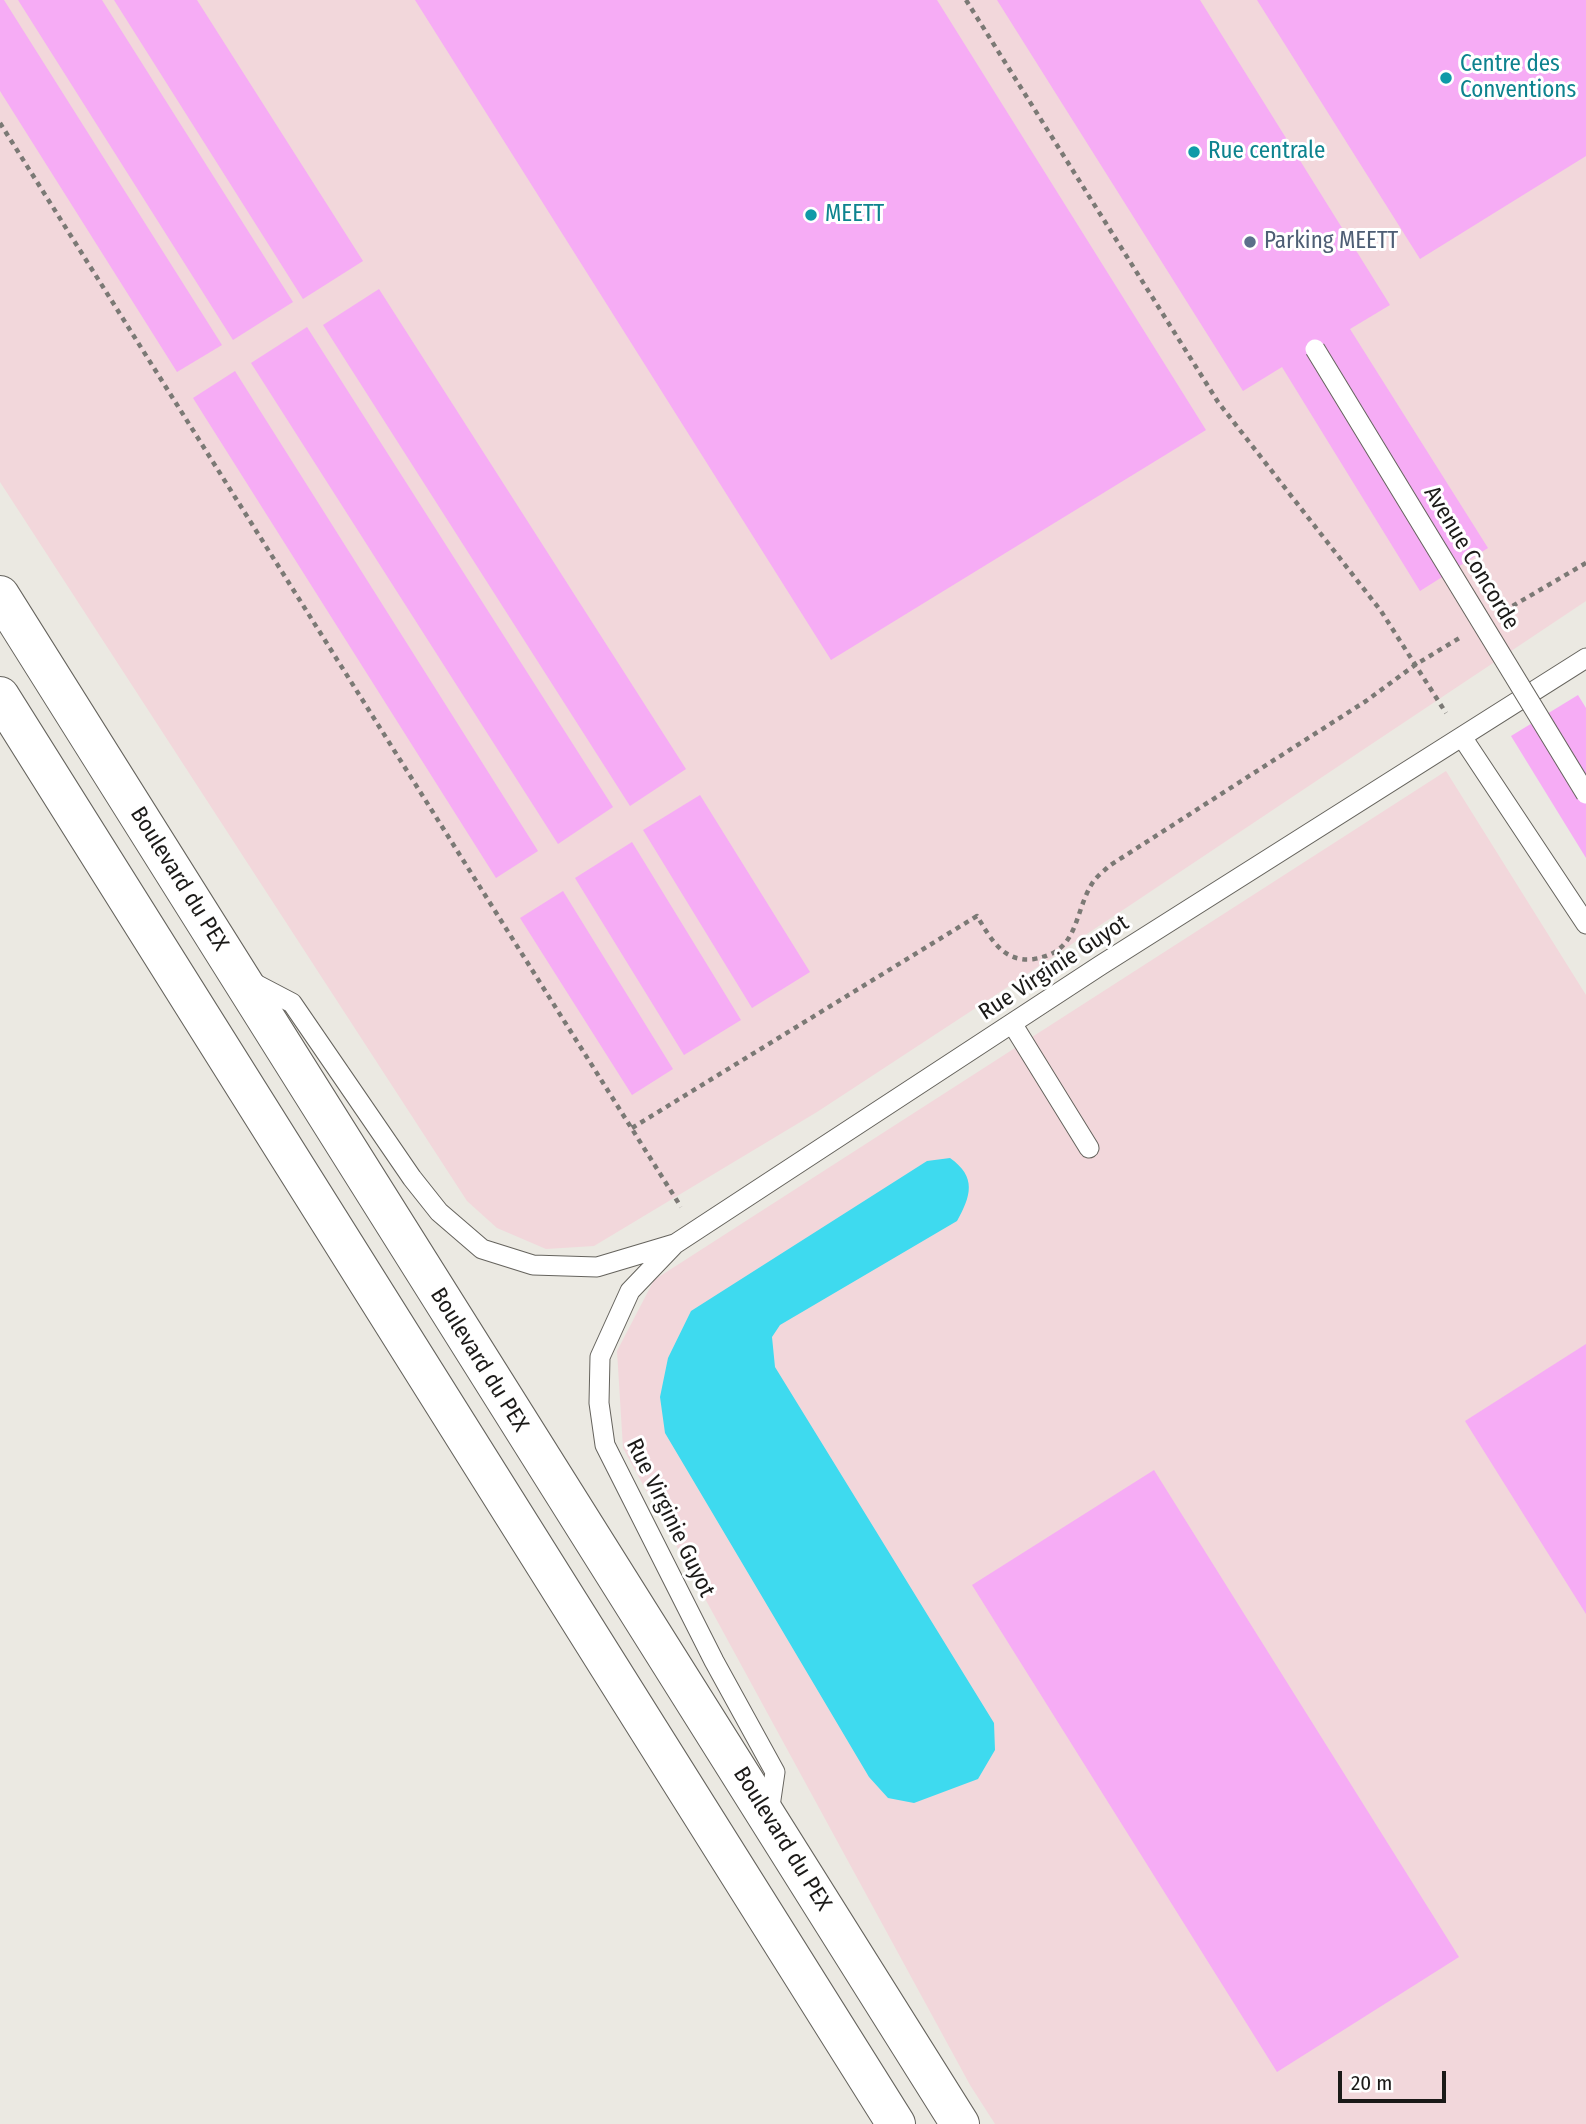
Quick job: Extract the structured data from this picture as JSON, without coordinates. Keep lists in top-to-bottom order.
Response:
{
  "streets": {
    "main road": ["Boulevard du PEX"],
    "lane": ["Avenue Concorde", "Rue Virginie Guyot"]
  },
  "crossings": [
    ["Boulevard du PEX", "Rue Virginie Guyot"]
  ],
  "places": [
    "Centre des Conventions",
    "Rue centrale",
    "MEETT",
    "Parking MEETT"
  ],
  "scale_bar": "20 m"
}
